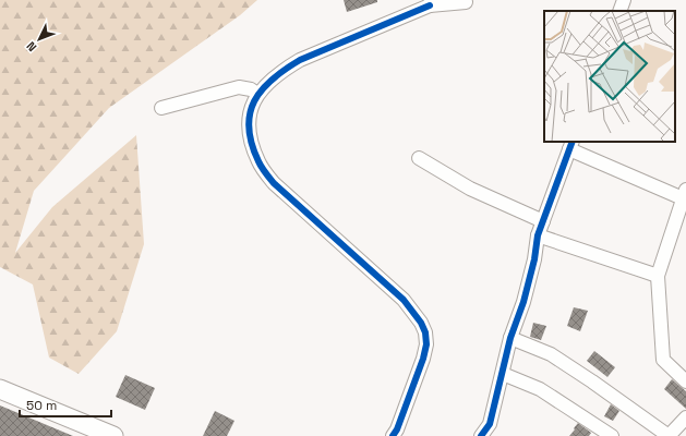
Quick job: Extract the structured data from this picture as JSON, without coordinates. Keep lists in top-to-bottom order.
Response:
{
  "scale_bar": "50 m",
  "north": "bottom left"
}
